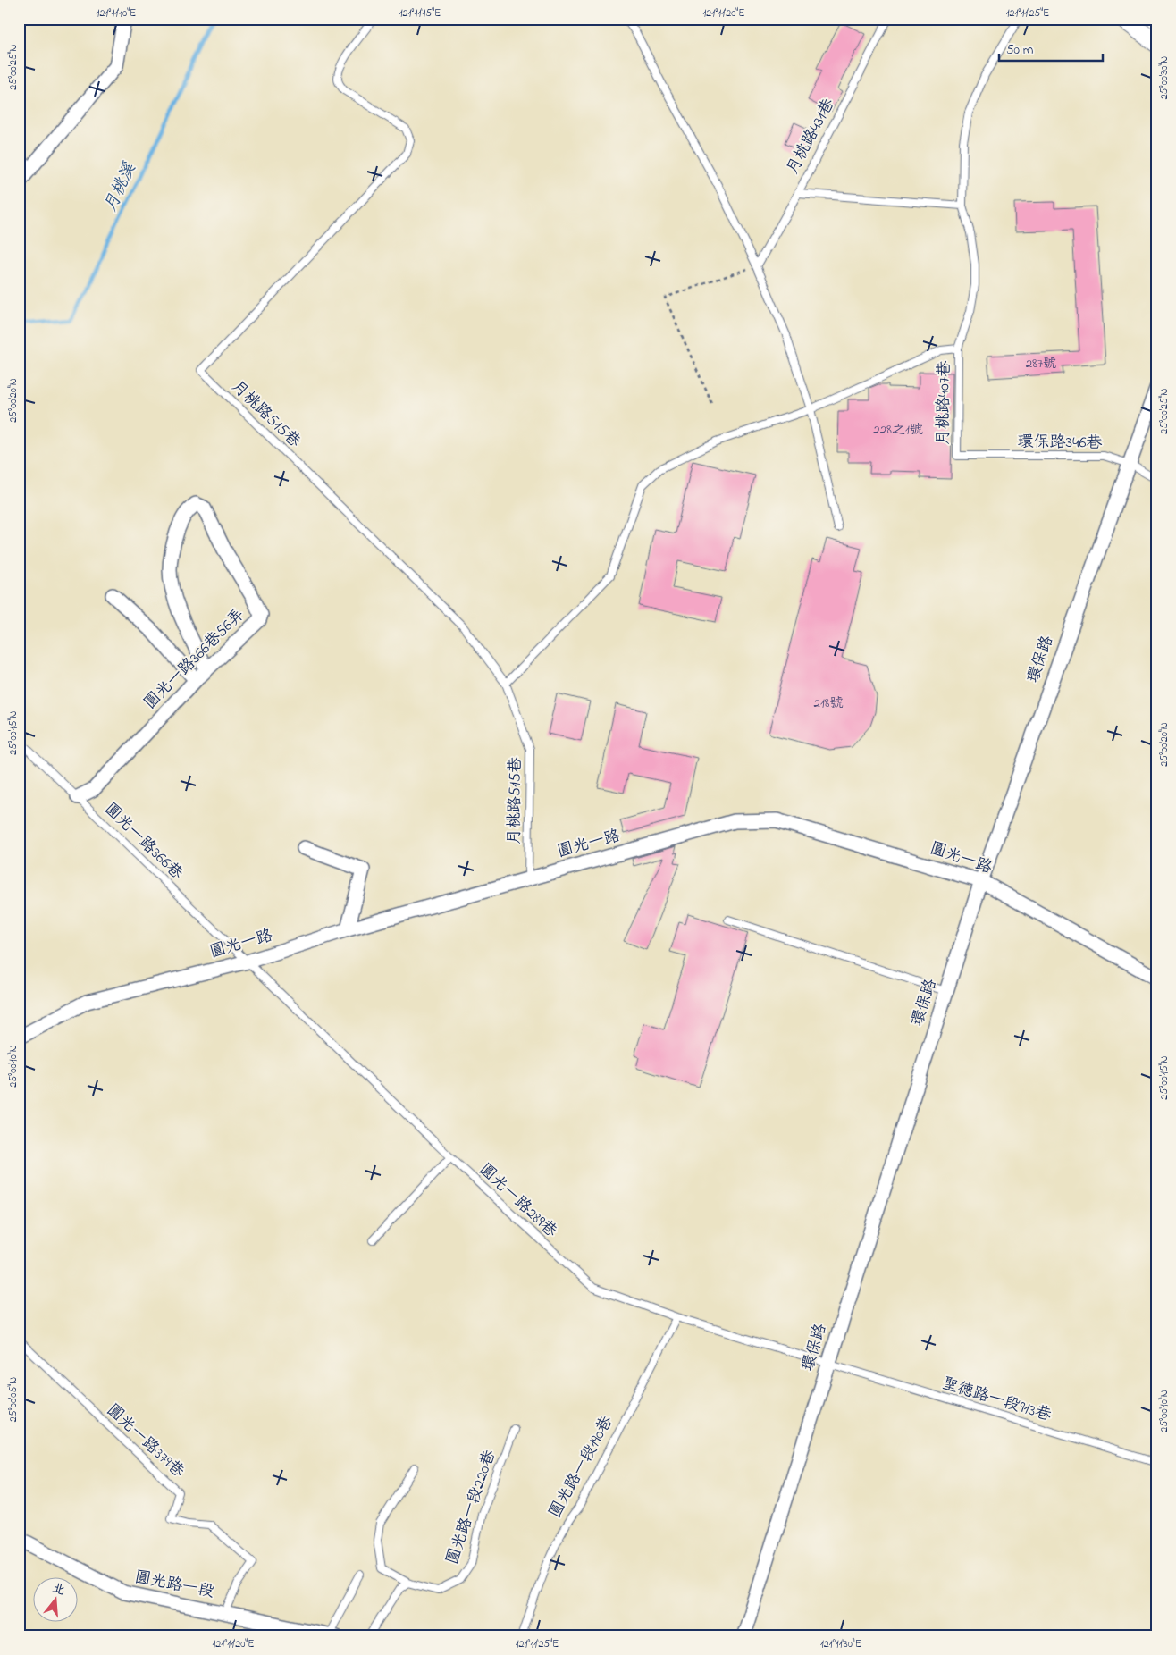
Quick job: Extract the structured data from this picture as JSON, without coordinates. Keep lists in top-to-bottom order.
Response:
{
  "streets": {
    "street": [
      "圓光一路366巷56弄",
      "環保路",
      "圓光一路",
      "圓光路一段"
    ],
    "lane": [
      "月桃路431巷",
      "月桃路407巷",
      "月桃路515巷",
      "環保路346巷",
      "圓光一路366巷",
      "圓光一路289巷",
      "聖德路一段913巷",
      "圓光一路379巷",
      "圓光路一段190巷",
      "圓光路一段220巷"
    ]
  },
  "crossings": [
    ["月桃路407巷", "環保路346巷"],
    ["月桃路515巷", "圓光一路"],
    ["環保路346巷", "環保路"],
    ["圓光一路366巷56弄", "圓光一路366巷"],
    ["環保路", "圓光一路"],
    ["環保路", "圓光一路289巷"],
    ["環保路", "聖德路一段913巷"],
    ["圓光一路366巷", "圓光一路"],
    ["圓光一路366巷", "圓光一路289巷"],
    ["圓光一路", "圓光一路289巷"],
    ["圓光一路289巷", "聖德路一段913巷"],
    ["圓光一路289巷", "圓光路一段190巷"],
    ["圓光一路379巷", "圓光路一段"]
  ],
  "water": ["月桃溪"],
  "house_numbers": ["287號", "228之1號", "218號"],
  "scale_bar": "50 m",
  "north": "top",
  "coordinates": [
    "121°11'10\"E",
    "121°11'15\"E",
    "121°11'20\"E",
    "121°11'25\"E",
    "25°00'25\"N",
    "25°00'30\"N",
    "25°00'20\"N",
    "25°00'15\"N",
    "25°00'10\"N",
    "25°00'05\"N",
    "121°11'30\"E"
  ]
}
